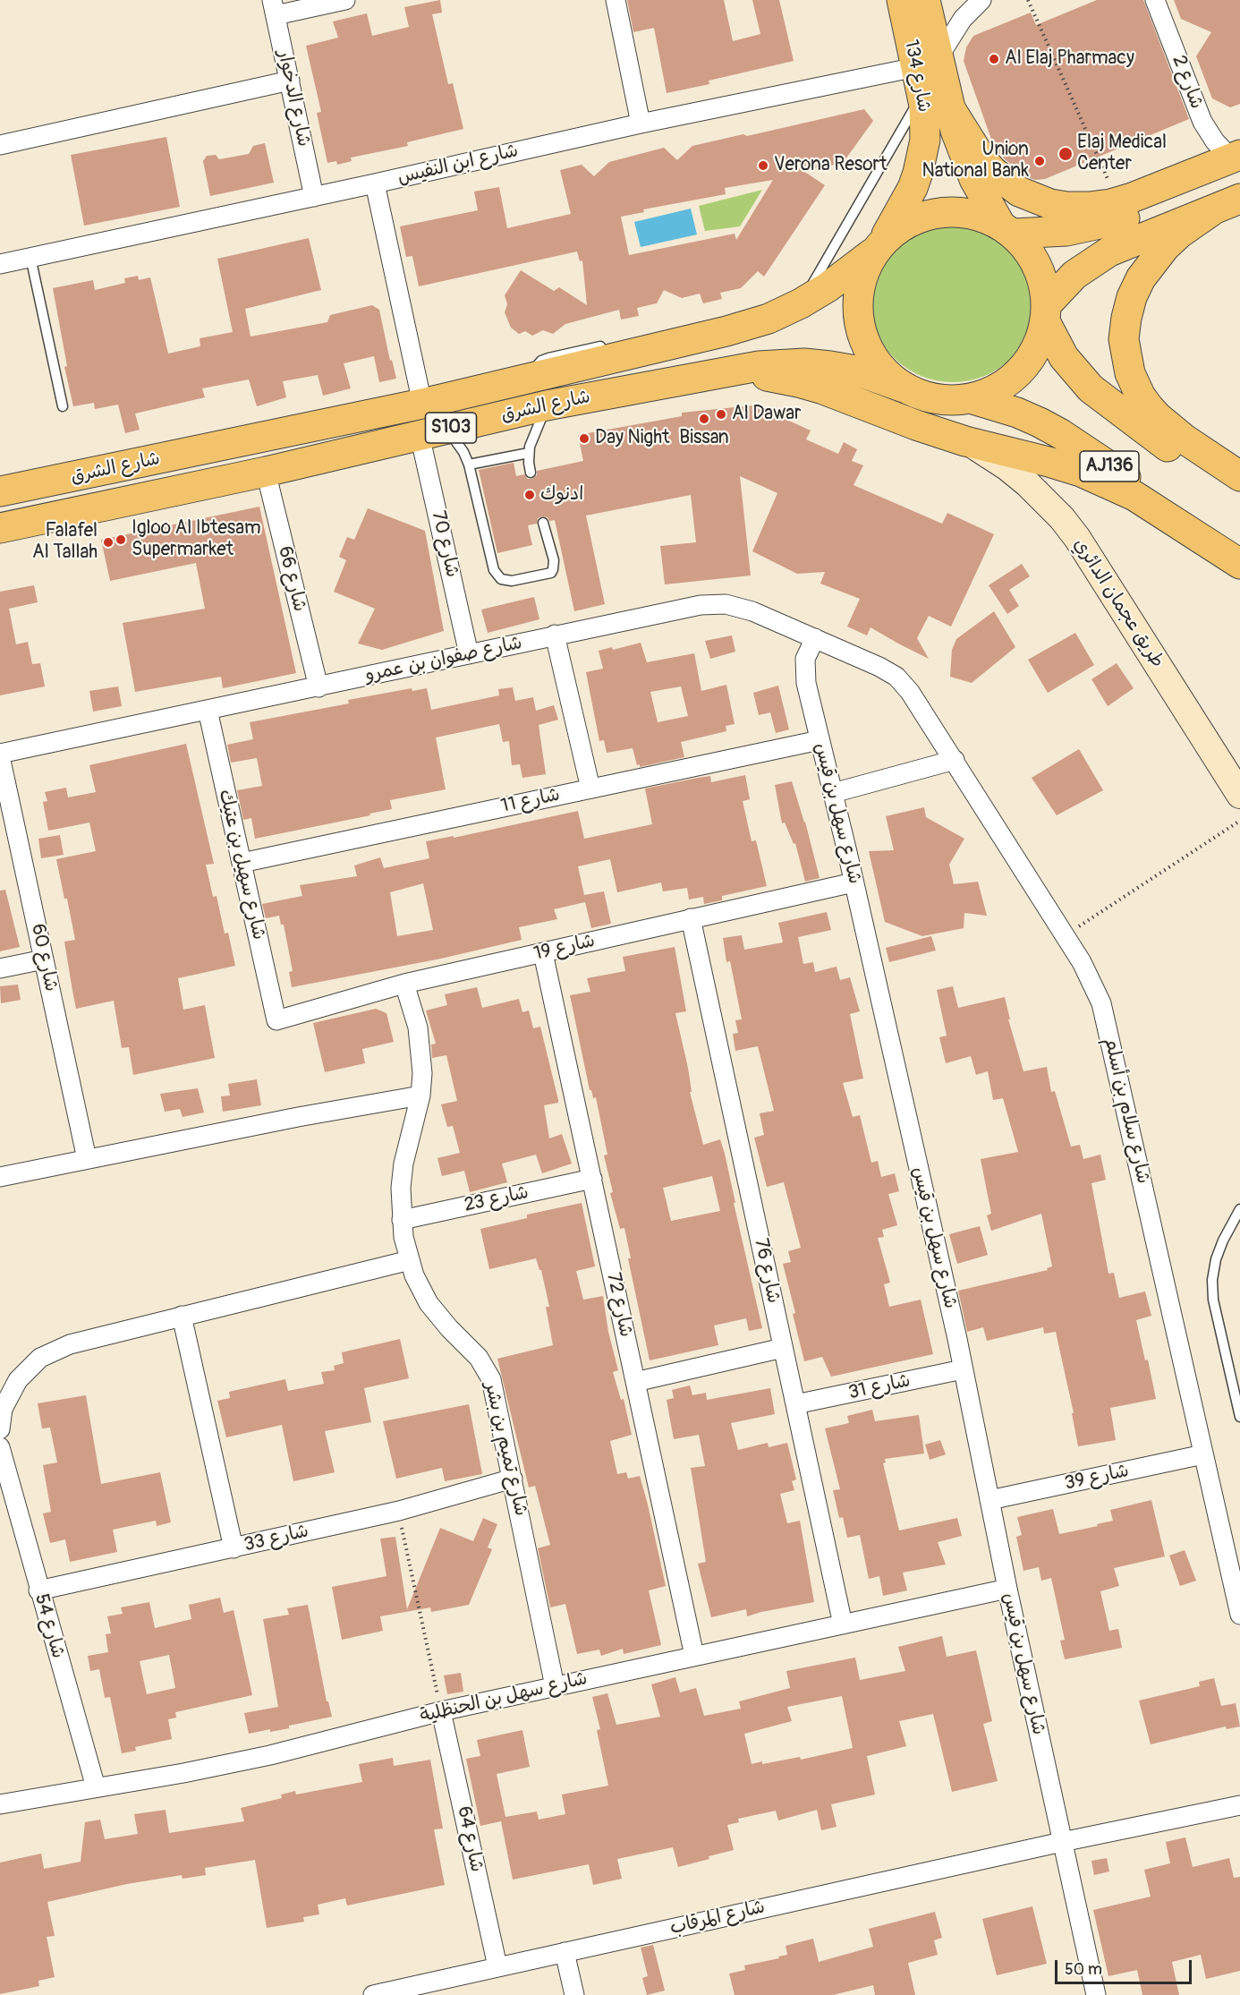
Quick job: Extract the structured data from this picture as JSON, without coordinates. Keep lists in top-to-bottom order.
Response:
{
  "streets": {
    "main road": [
      "شارع 134",
      "شارع الشرق",
      "S103",
      "AJ136",
      "طريق عجمان الدائري"
    ],
    "street": [
      "شارع 2",
      "شارع الدخوار",
      "شارع ابن النفيس",
      "شارع 70",
      "شارع 66",
      "شارع صفوان بن عمرو",
      "شارع 11",
      "شارع سهل بن قيس",
      "شارع سهيل بن عتيك",
      "شارع 19",
      "شارع 60",
      "شارع سلام بن أسلم",
      "شارع 23",
      "شارع 76",
      "شارع 72",
      "شارع 31",
      "شارع تميم بن بشر",
      "شارع 39",
      "شارع 33",
      "شارع 54",
      "شارع سهل بن الحنظلية",
      "شارع 64",
      "شارع المرقاب"
    ]
  },
  "crossings": [
    ["شارع 134", "شارع ابن النفيس"],
    ["شارع 134", "شارع الشرق"],
    ["شارع 134", "AJ136"],
    ["شارع الدخوار", "شارع ابن النفيس"],
    ["شارع الشرق", "AJ136"],
    ["شارع الشرق", "شارع 70"],
    ["شارع الشرق", "شارع 66"],
    ["شارع 70", "شارع صفوان بن عمرو"],
    ["شارع 66", "شارع صفوان بن عمرو"],
    ["شارع صفوان بن عمرو", "شارع سهل بن قيس"],
    ["شارع صفوان بن عمرو", "شارع سهيل بن عتيك"],
    ["شارع صفوان بن عمرو", "شارع 60"],
    ["شارع صفوان بن عمرو", "شارع سلام بن أسلم"],
    ["شارع 11", "شارع سهل بن قيس"],
    ["شارع 11", "شارع سهيل بن عتيك"],
    ["شارع سهل بن قيس", "شارع 19"],
    ["شارع سهل بن قيس", "شارع 31"],
    ["شارع سهل بن قيس", "شارع 39"],
    ["شارع سهل بن قيس", "شارع سهل بن الحنظلية"],
    ["شارع سهل بن قيس", "شارع المرقاب"],
    ["شارع سهيل بن عتيك", "شارع 19"],
    ["شارع 19", "شارع 76"],
    ["شارع 19", "شارع 72"],
    ["شارع 19", "شارع تميم بن بشر"],
    ["شارع سلام بن أسلم", "شارع 39"],
    ["شارع 23", "شارع 72"],
    ["شارع 23", "شارع تميم بن بشر"],
    ["شارع 76", "شارع 31"],
    ["شارع 76", "شارع سهل بن الحنظلية"],
    ["شارع 72", "شارع سهل بن الحنظلية"],
    ["شارع تميم بن بشر", "شارع 33"],
    ["شارع تميم بن بشر", "شارع سهل بن الحنظلية"],
    ["شارع 33", "شارع 54"],
    ["شارع 54", "شارع سهل بن الحنظلية"],
    ["شارع سهل بن الحنظلية", "شارع 64"],
    ["شارع 64", "شارع المرقاب"]
  ],
  "places": [
    "Al Elaj Pharmacy",
    "Elaj Medical Center",
    "Union National Bank",
    "Verona Resort",
    "Al Dawar",
    "Bissan",
    "Day Night",
    "ادنوك",
    "Igloo Al Ibtesam Supermarket",
    "Falafel Al Tallah"
  ],
  "scale_bar": "50 m"
}
